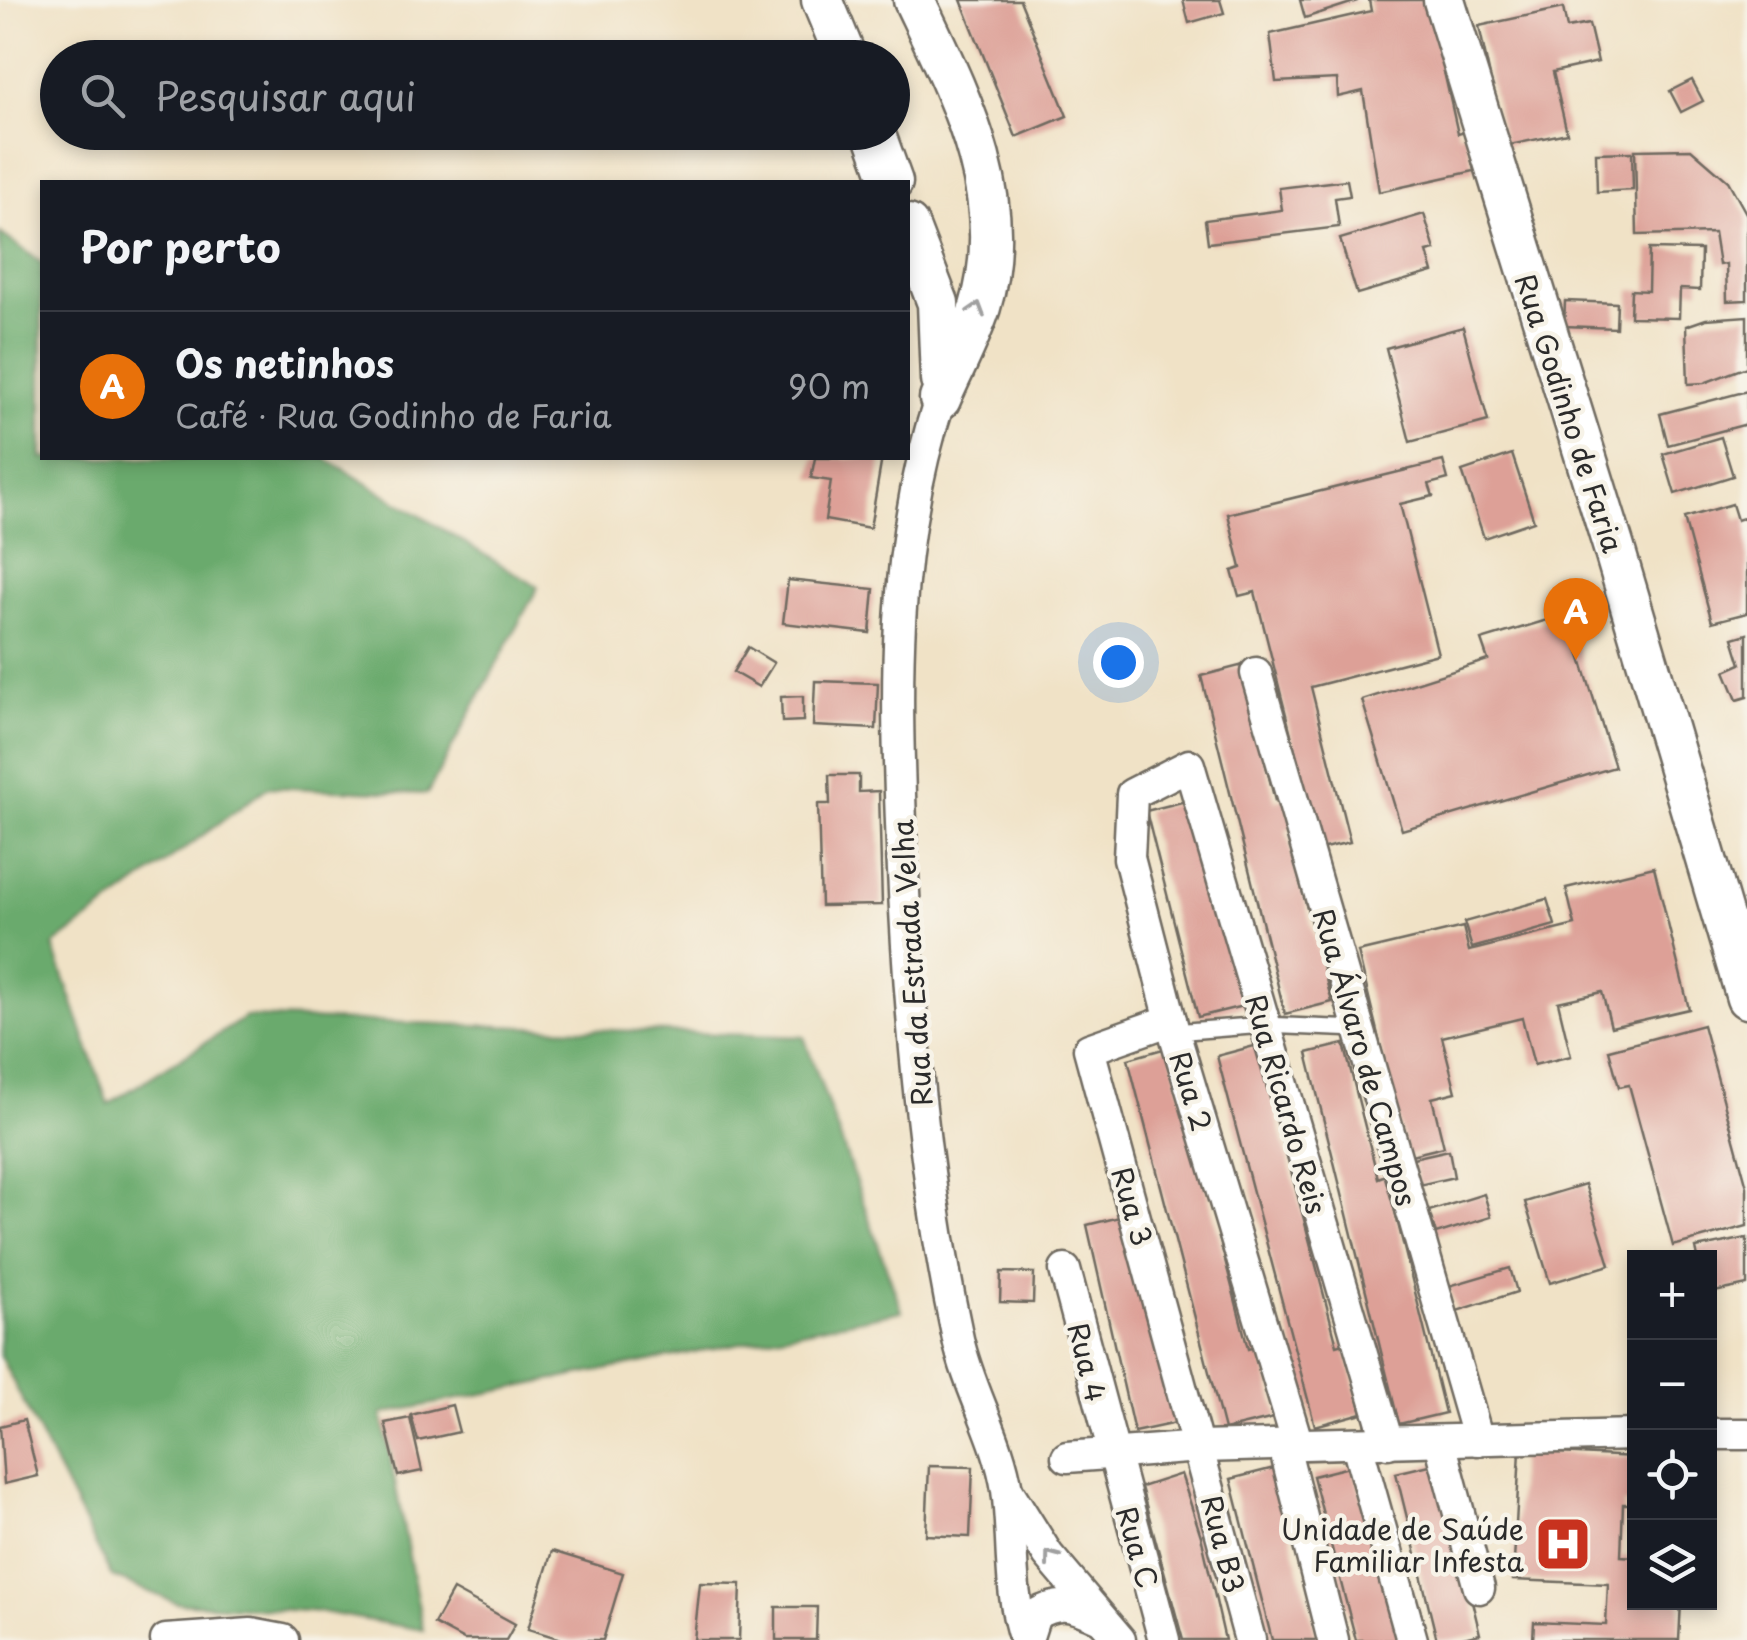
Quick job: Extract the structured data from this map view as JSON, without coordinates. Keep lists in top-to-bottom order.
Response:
{
  "streets": {
    "main road": ["Rua Godinho de Faria", "Rua da Estrada Velha"],
    "street": [
      "Rua Álvaro de Campos",
      "Rua 2",
      "Rua Ricardo Reis",
      "Rua 3",
      "Rua 4",
      "Rua B3",
      "Rua C"
    ]
  },
  "crossings": [
    ["Rua 2", "Rua Ricardo Reis"],
    ["Rua 2", "Rua 3"],
    ["Rua 3", "Rua B3"],
    ["Rua 4", "Rua C"]
  ],
  "places": {
    "hospital": ["Unidade de Saúde Familiar Infesta"]
  },
  "page": {
    "search": "Pesquisar aqui",
    "heading": "Por perto",
    "list": [
      {
        "mark": "A",
        "name": "Os netinhos",
        "note": "Café · Rua Godinho de Faria",
        "value": "90 m"
      }
    ],
    "pins": "A",
    "map_buttons": ["+", "−"]
  }
}
